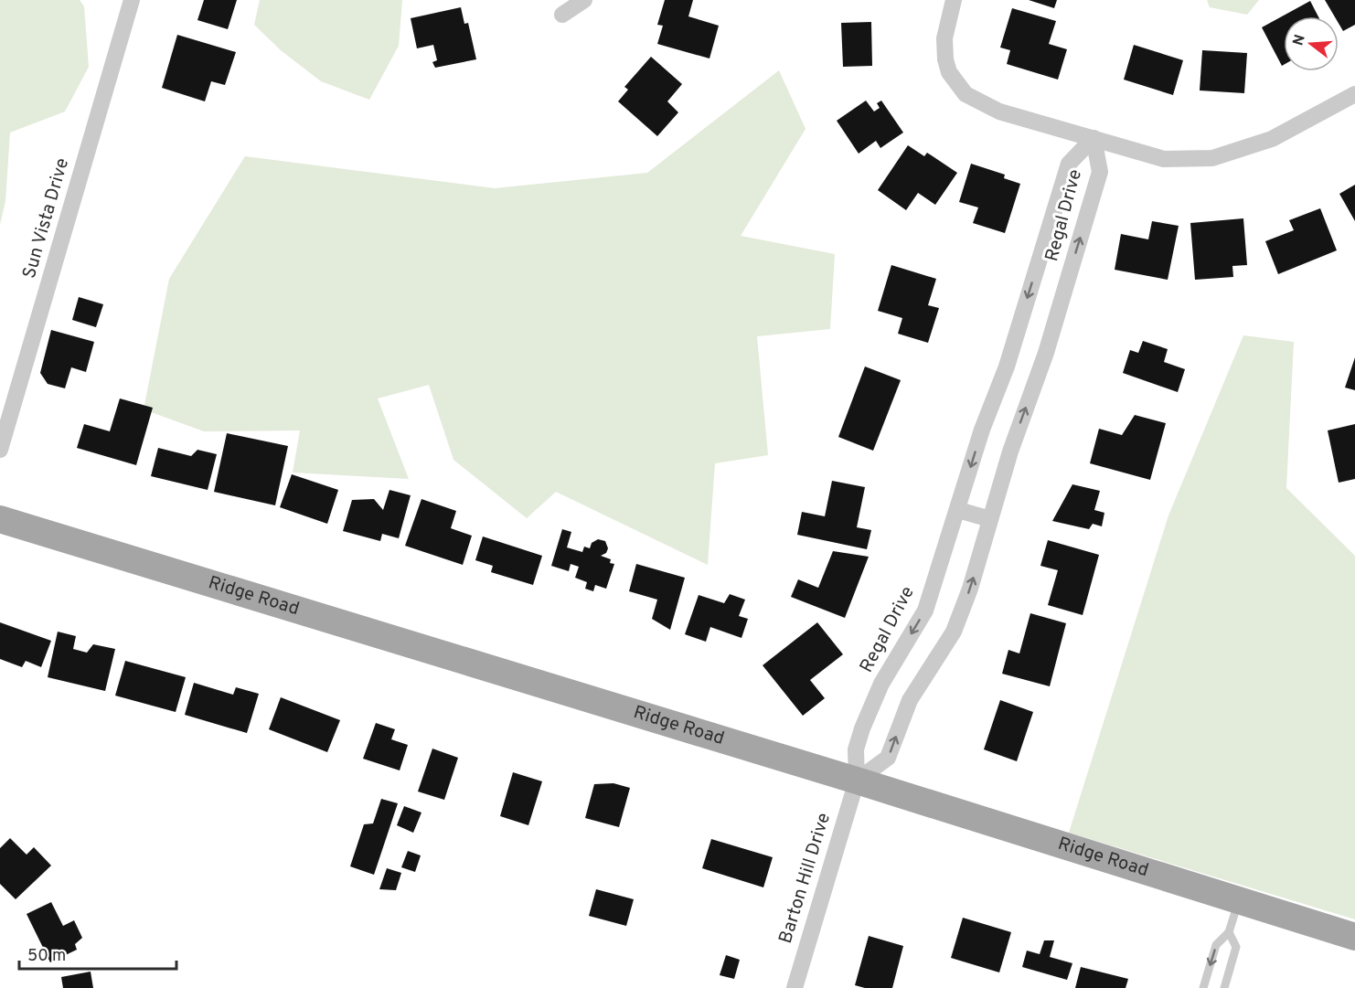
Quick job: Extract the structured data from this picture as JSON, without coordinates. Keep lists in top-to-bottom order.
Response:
{
  "streets": {
    "main road": ["Ridge Road"],
    "street": ["Regal Drive", "Sun Vista Drive", "Barton Hill Drive"]
  },
  "crossings": [
    ["Regal Drive", "Ridge Road"],
    ["Regal Drive", "Barton Hill Drive"],
    ["Ridge Road", "Barton Hill Drive"]
  ],
  "scale_bar": "50 m",
  "north": "left"
}
